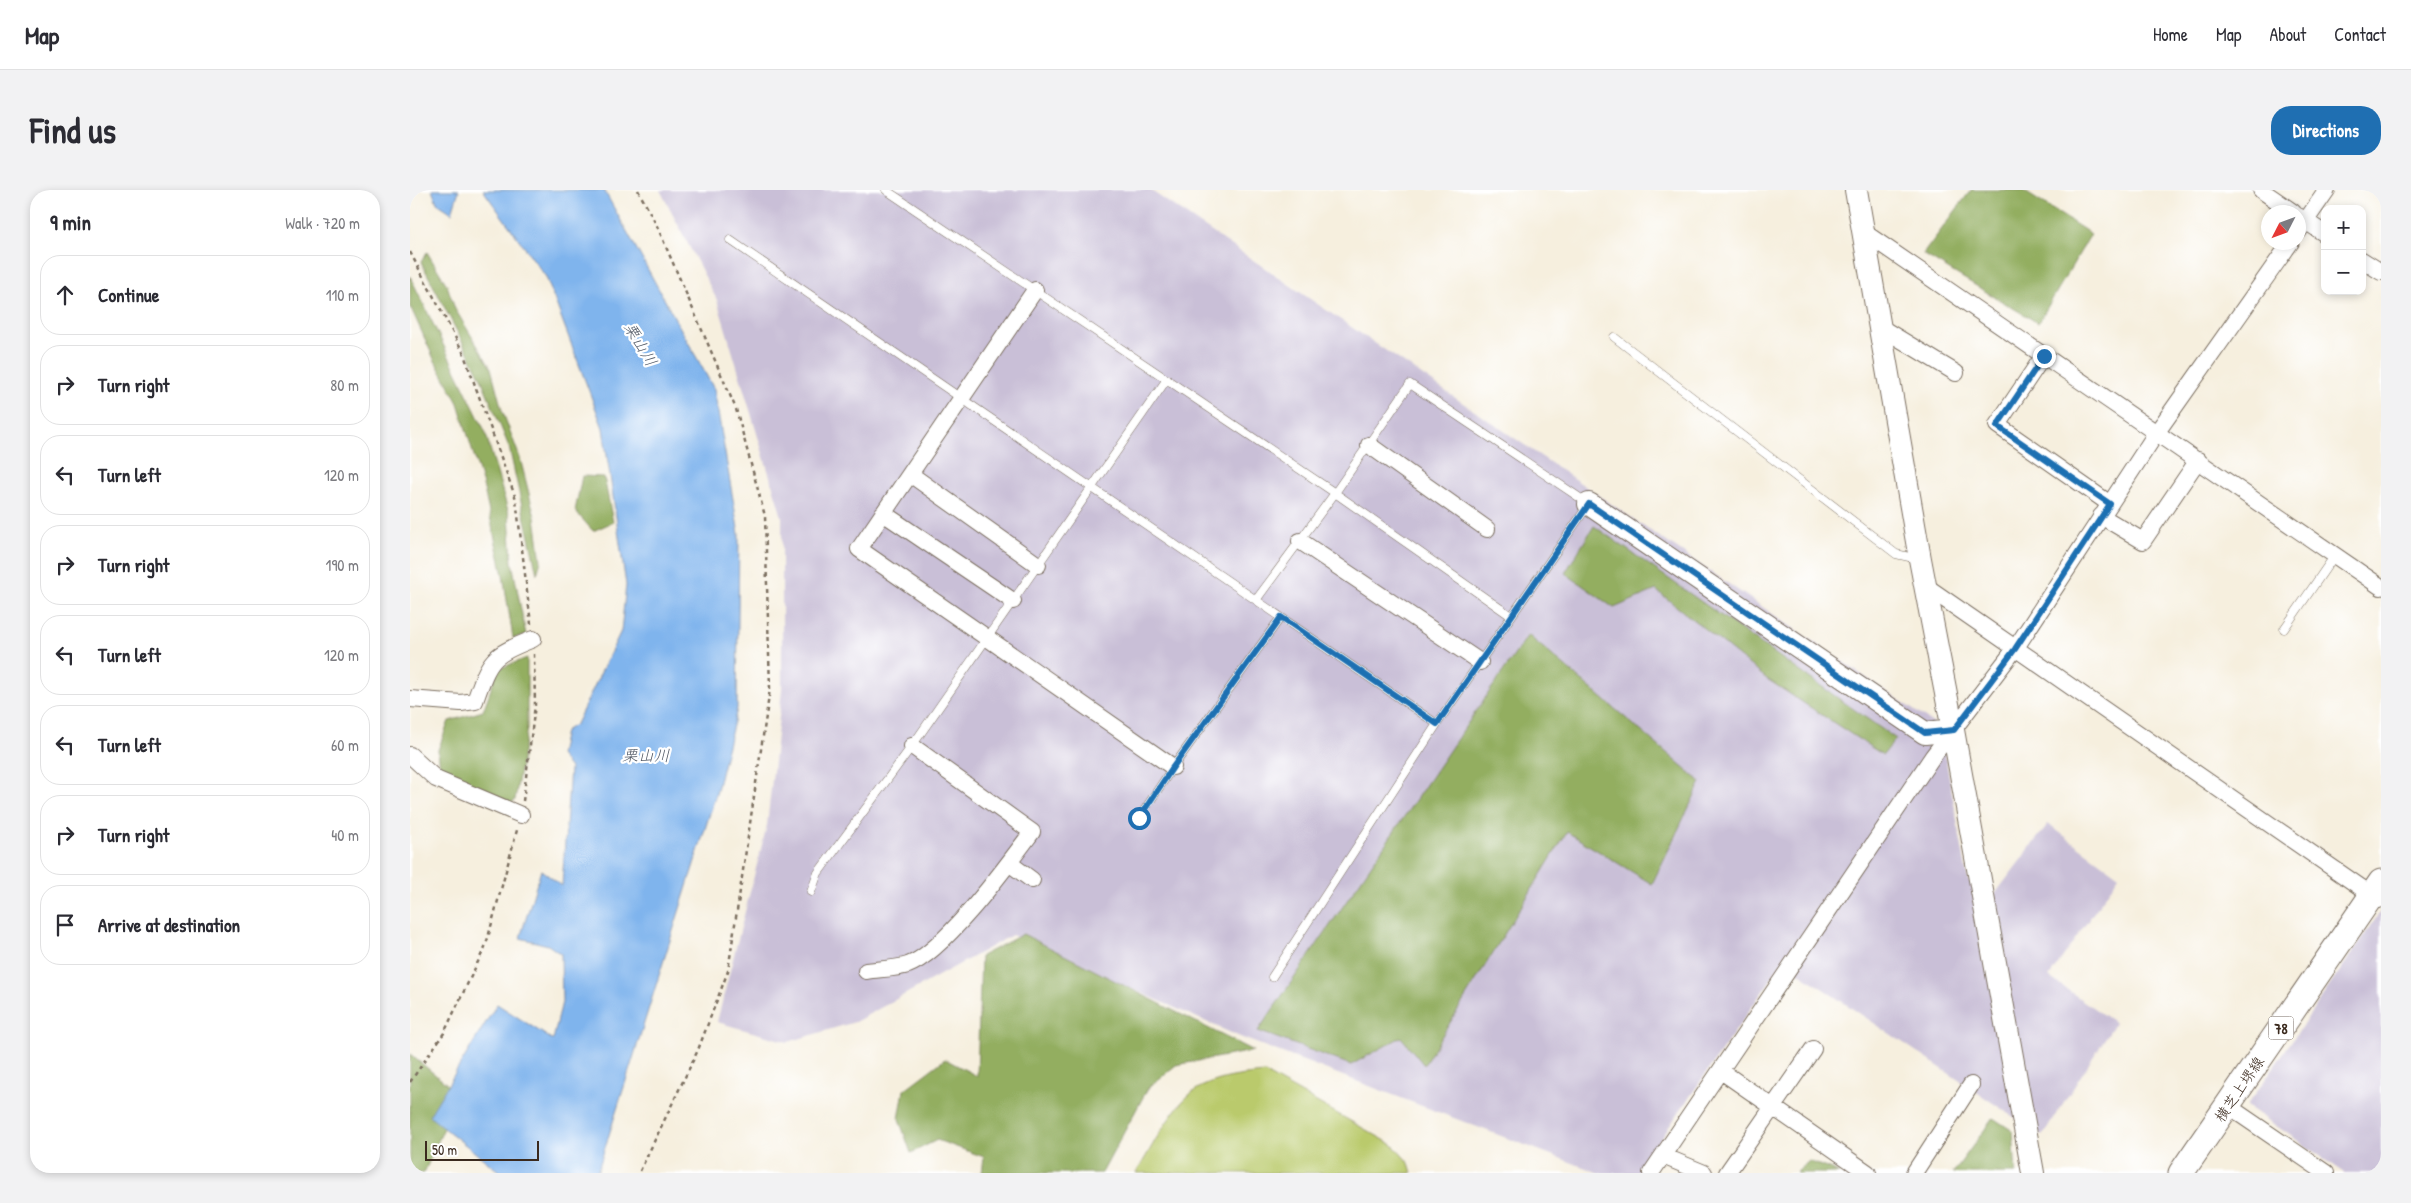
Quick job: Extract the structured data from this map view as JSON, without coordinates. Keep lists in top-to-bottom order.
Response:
{
  "streets": {
    "main road": ["78", "横芝上堺線"]
  },
  "water": ["栗山川"],
  "scale_bar": "50 m",
  "north": "bottom left",
  "page": {
    "header": "Map",
    "nav": [
      "Home",
      "Map",
      "About",
      "Contact"
    ],
    "buttons": "Directions",
    "title": "Find us",
    "heading": ["9 min", "Walk · 720 m"],
    "map_buttons": ["+", "−"],
    "list": [
      ["Continue", "110 m"],
      ["Turn right", "80 m"],
      ["Turn left", "120 m"],
      ["Turn right", "190 m"],
      ["Turn left", "120 m"],
      ["Turn left", "60 m"],
      ["Turn right", "40 m"],
      "Arrive at destination"
    ],
    "scale": "50 m"
  }
}
